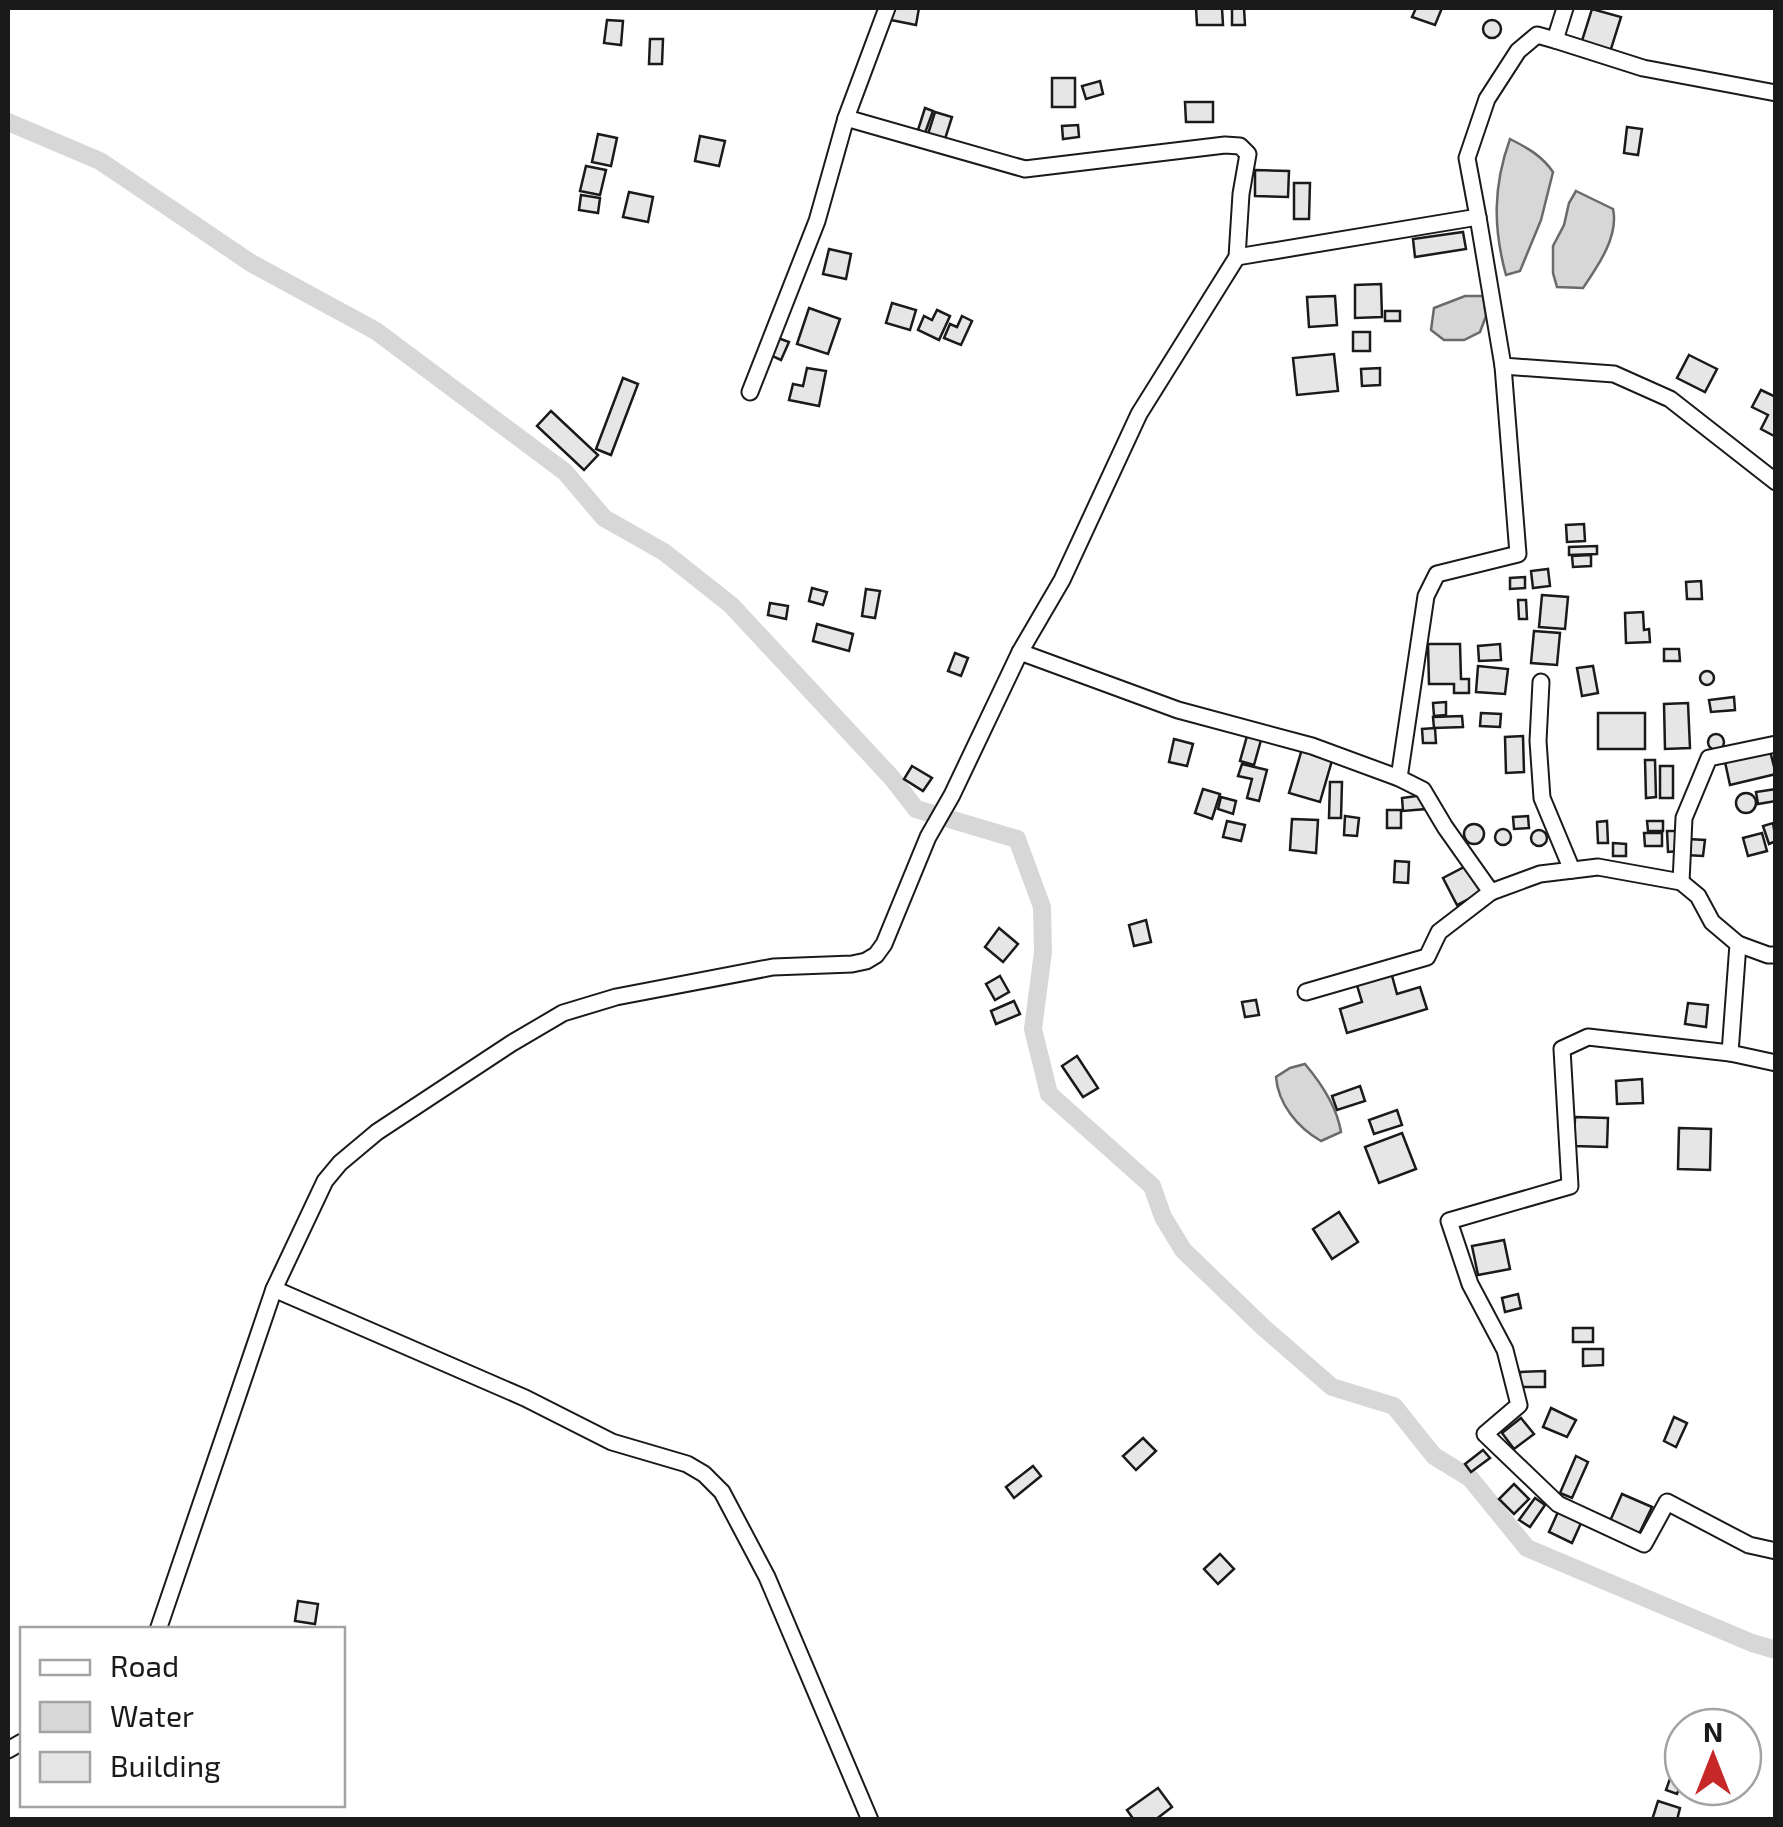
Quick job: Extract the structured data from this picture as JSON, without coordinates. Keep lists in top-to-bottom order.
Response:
{
  "legend": ["Road", "Water", "Building"],
  "north": "top"
}
